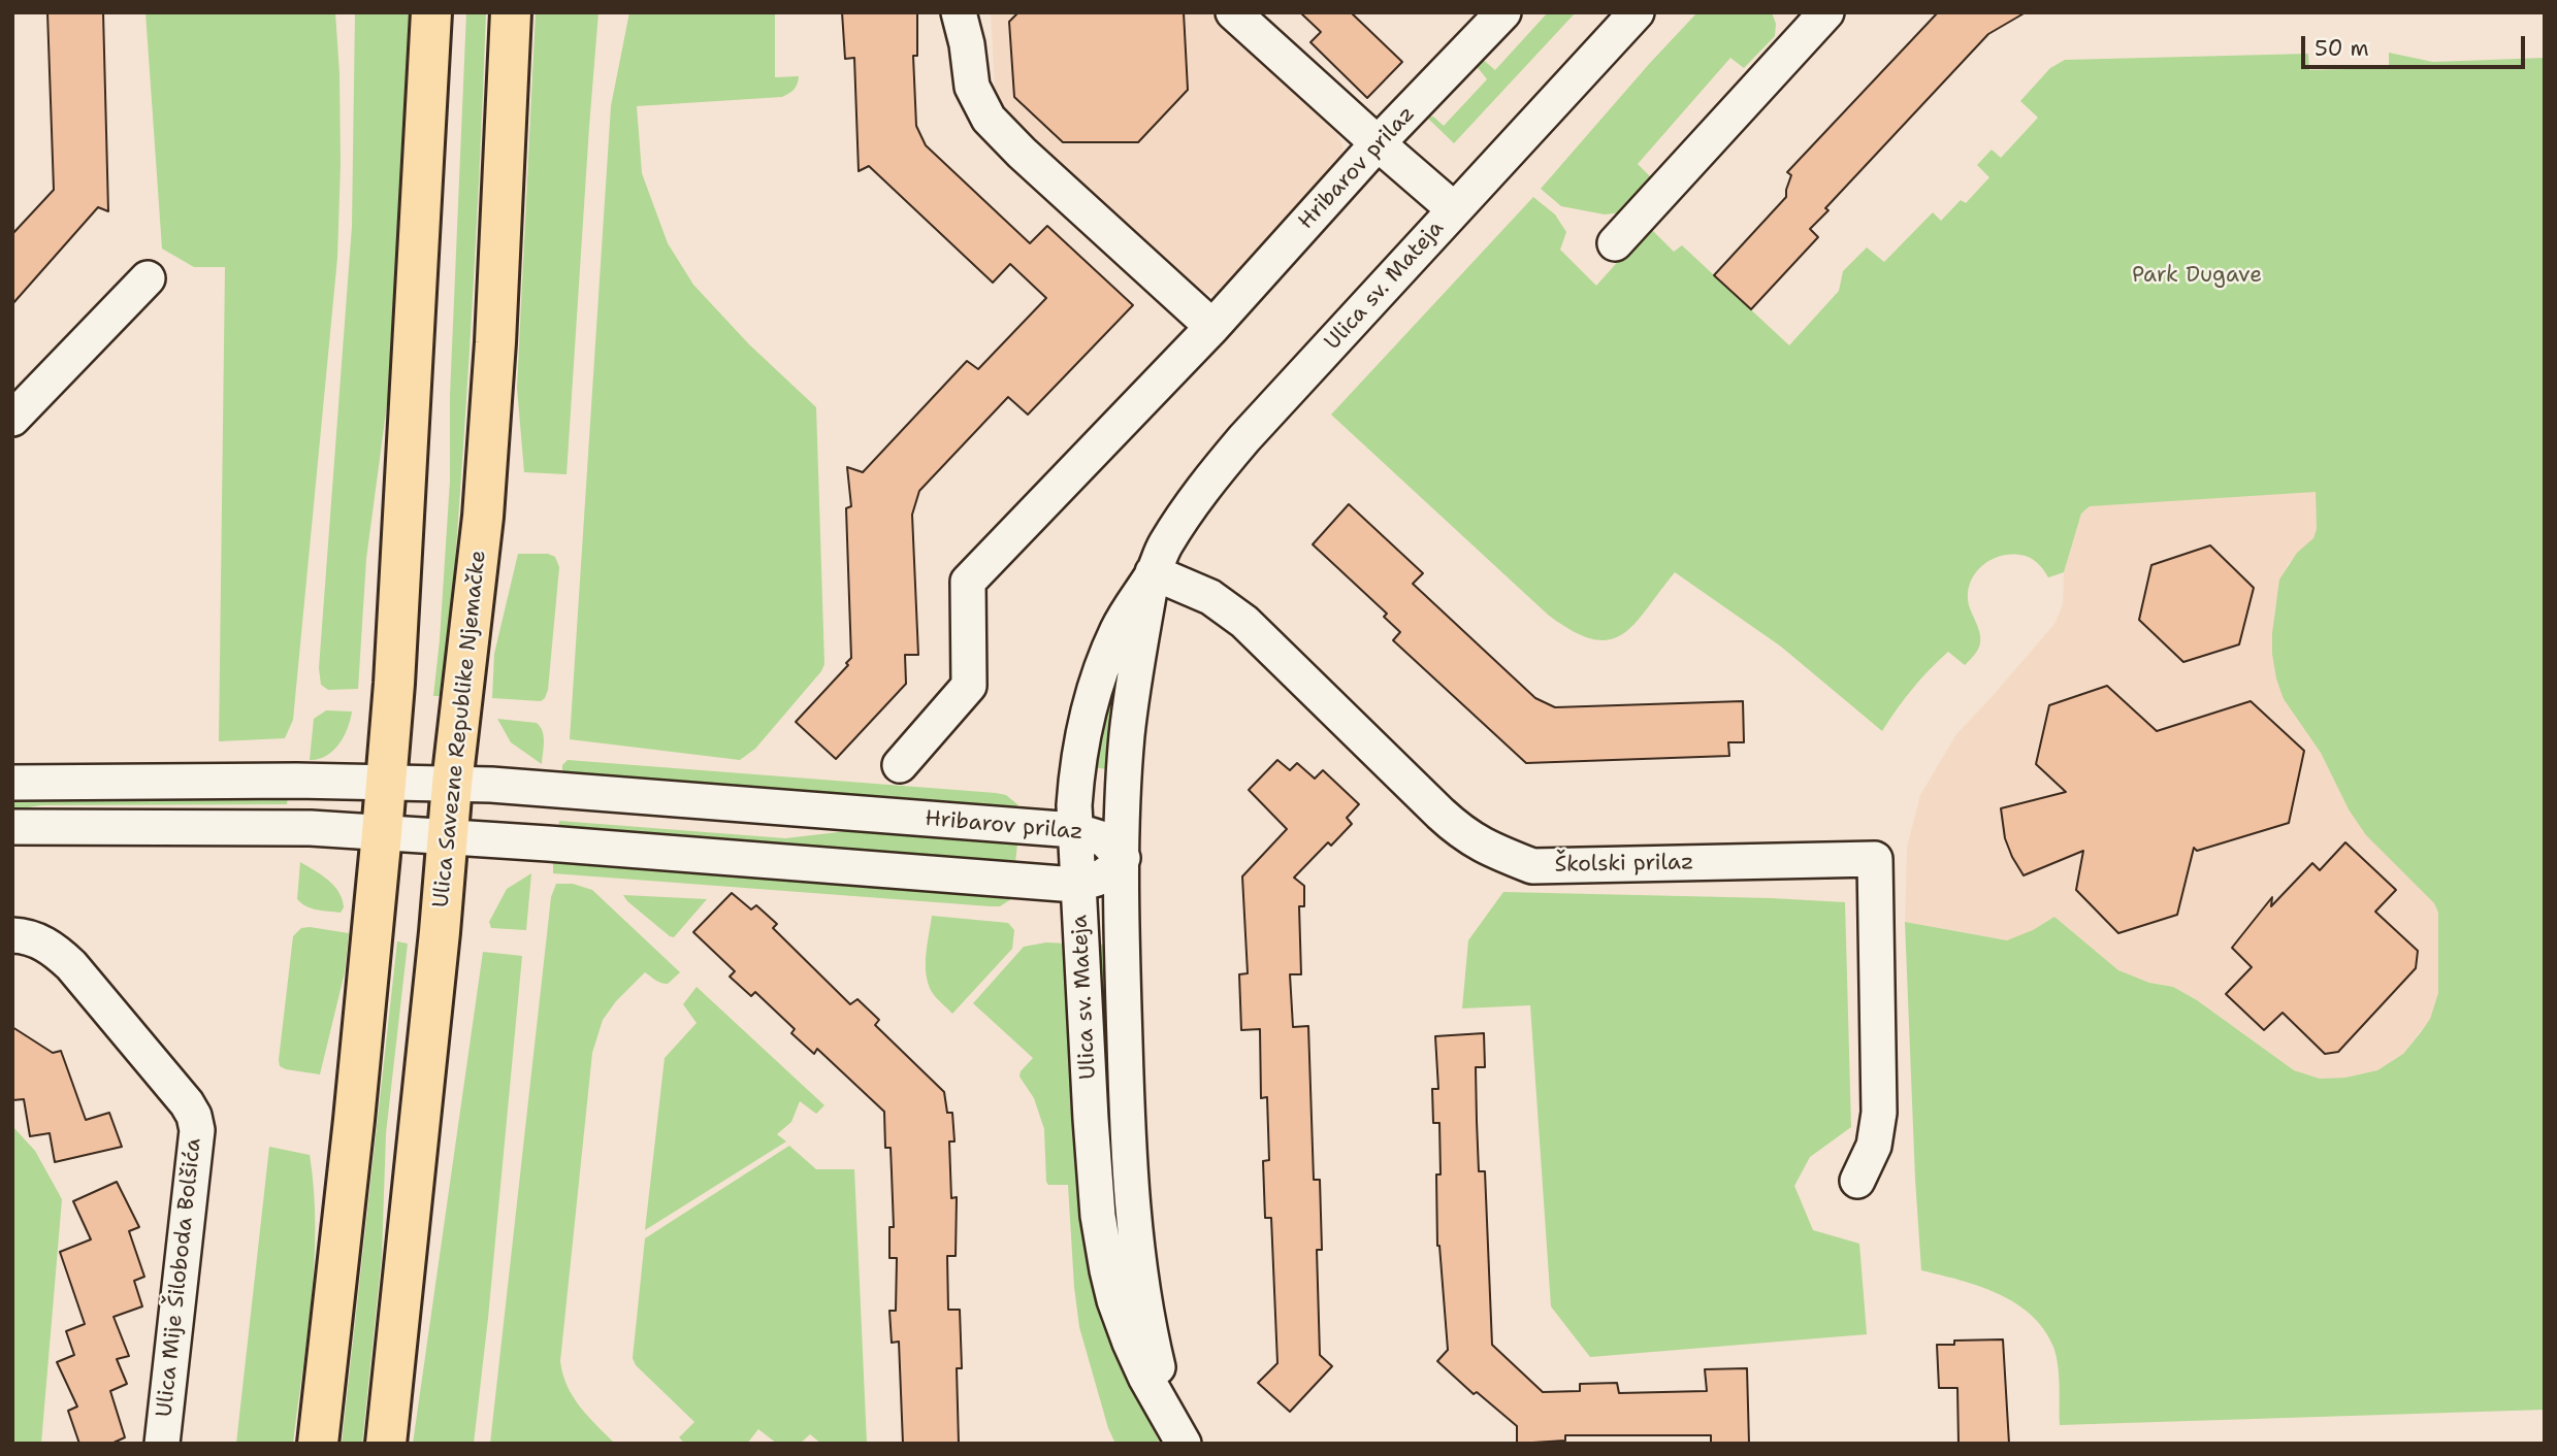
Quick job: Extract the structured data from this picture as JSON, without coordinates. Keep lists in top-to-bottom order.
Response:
{
  "streets": {
    "main road": ["Ulica Savezne Republike Njemačke"],
    "street": [
      "Hribarov prilaz",
      "Ulica sv. Mateja",
      "Školski prilaz",
      "Ulica Mije Šiloboda Bolšića"
    ]
  },
  "crossings": [
    ["Hribarov prilaz", "Ulica sv. Mateja"],
    ["Hribarov prilaz", "Ulica Savezne Republike Njemačke"],
    ["Ulica sv. Mateja", "Školski prilaz"]
  ],
  "parks": ["Park Dugave"],
  "scale_bar": "50 m"
}
